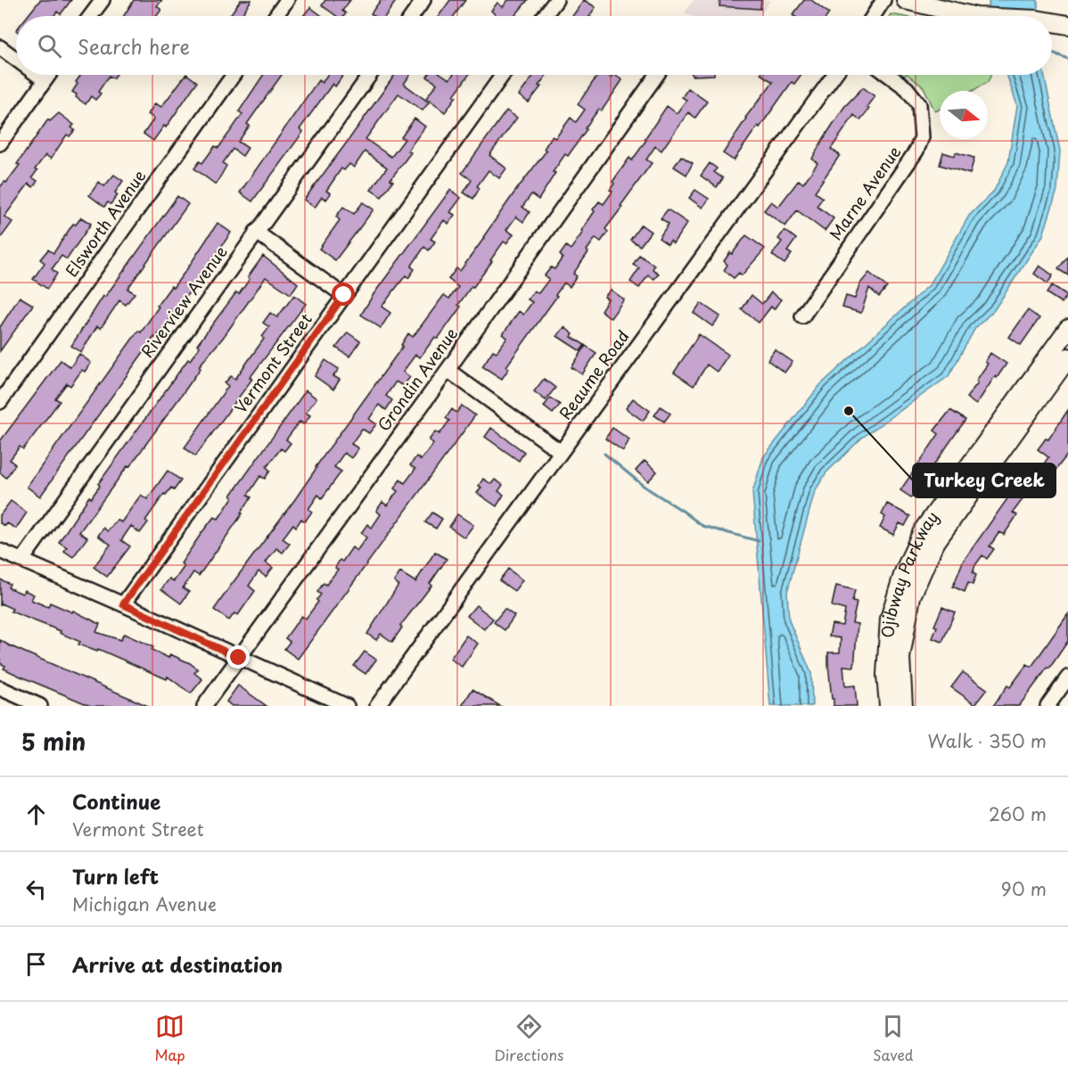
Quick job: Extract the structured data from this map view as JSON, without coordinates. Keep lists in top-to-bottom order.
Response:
{
  "streets": {
    "main road": ["Ojibway Parkway"],
    "street": [
      "Marne Avenue",
      "Elsworth Avenue",
      "Riverview Avenue",
      "Vermont Street",
      "Reaume Road",
      "Grondin Avenue"
    ]
  },
  "places": ["Turkey Creek"],
  "north": "right",
  "page": {
    "search": "Search here",
    "heading": ["5 min", "Walk · 350 m"],
    "list": [
      ["Continue", "Vermont Street", "260 m"],
      ["Turn left", "Michigan Avenue", "90 m"],
      "Arrive at destination"
    ],
    "nav": ["Map", "Directions", "Saved"]
  }
}
